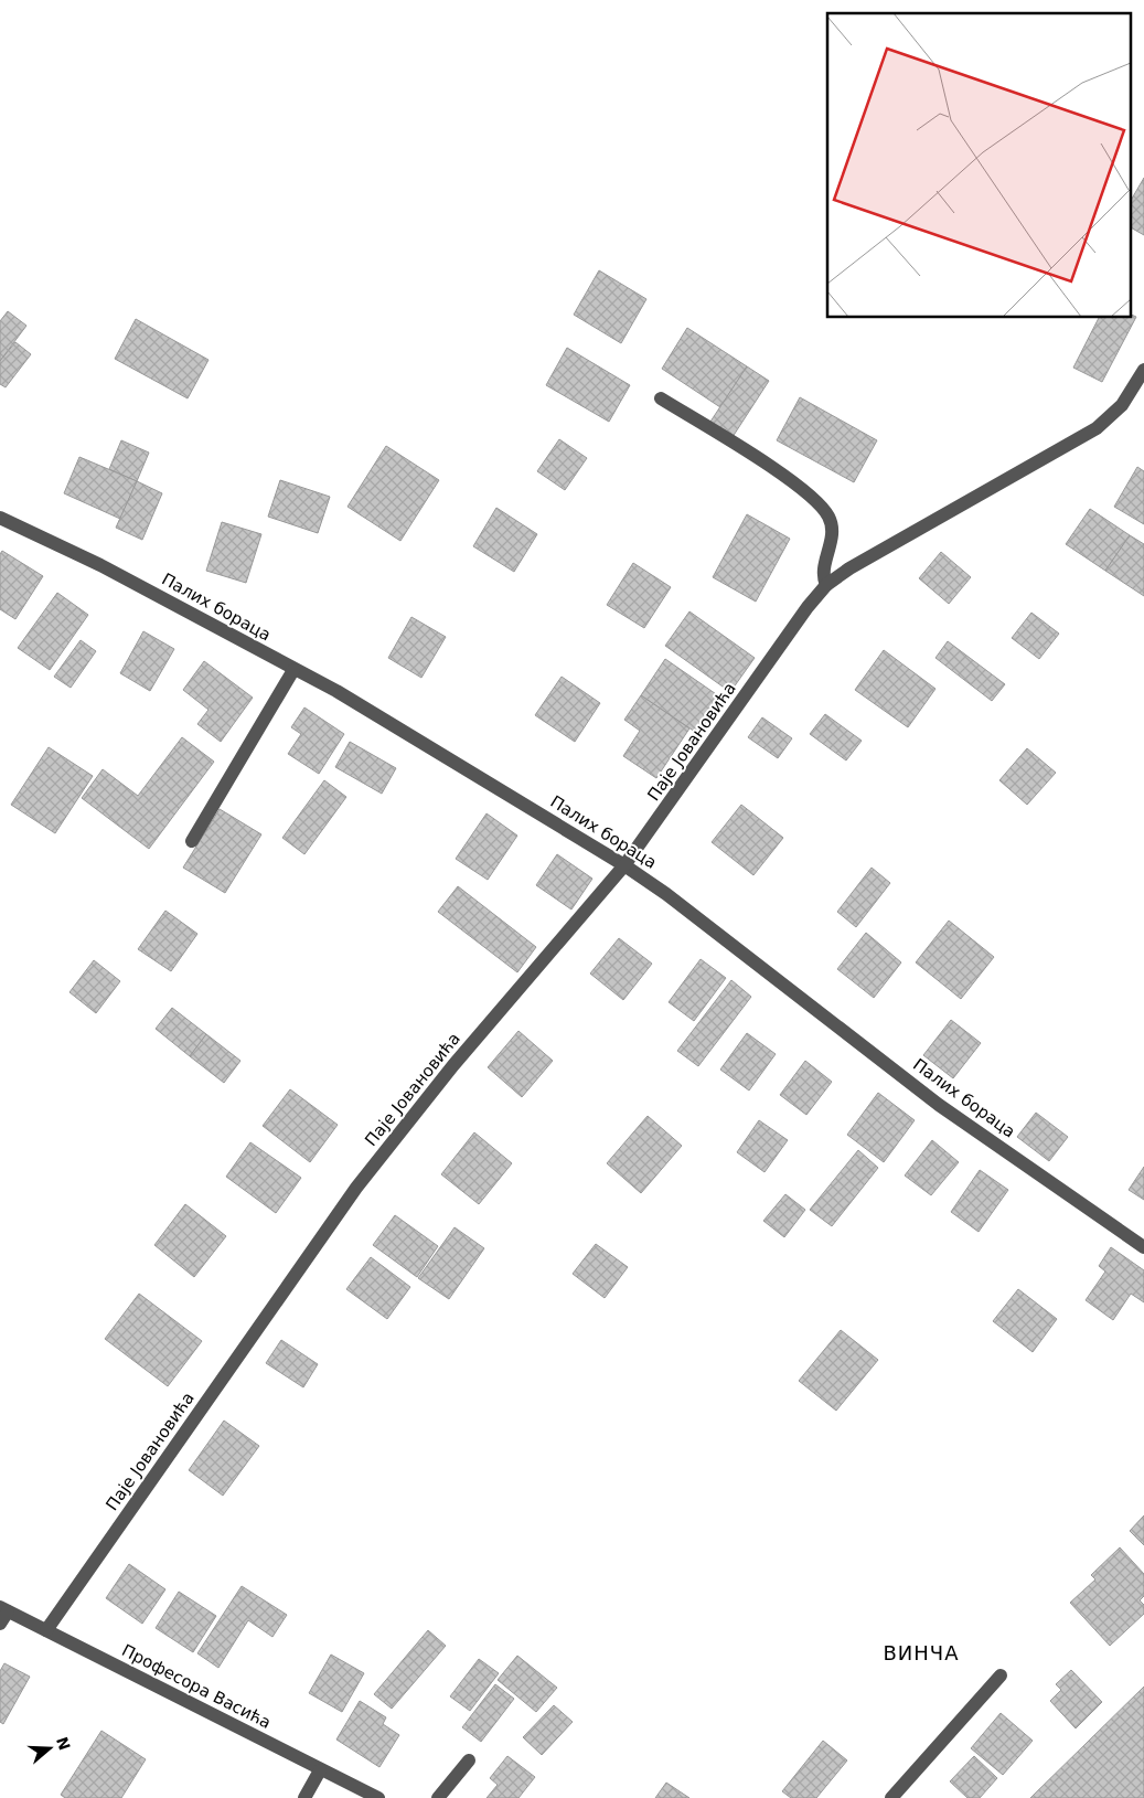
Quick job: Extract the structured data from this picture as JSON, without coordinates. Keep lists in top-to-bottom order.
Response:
{
  "streets": {
    "street": ["Палих бораца", "Паје Јовановића", "Професора Васића"]
  },
  "crossings": [
    ["Палих бораца", "Паје Јовановића"],
    ["Паје Јовановића", "Професора Васића"]
  ],
  "districts": ["ВИНЧА"],
  "north": "right"
}
